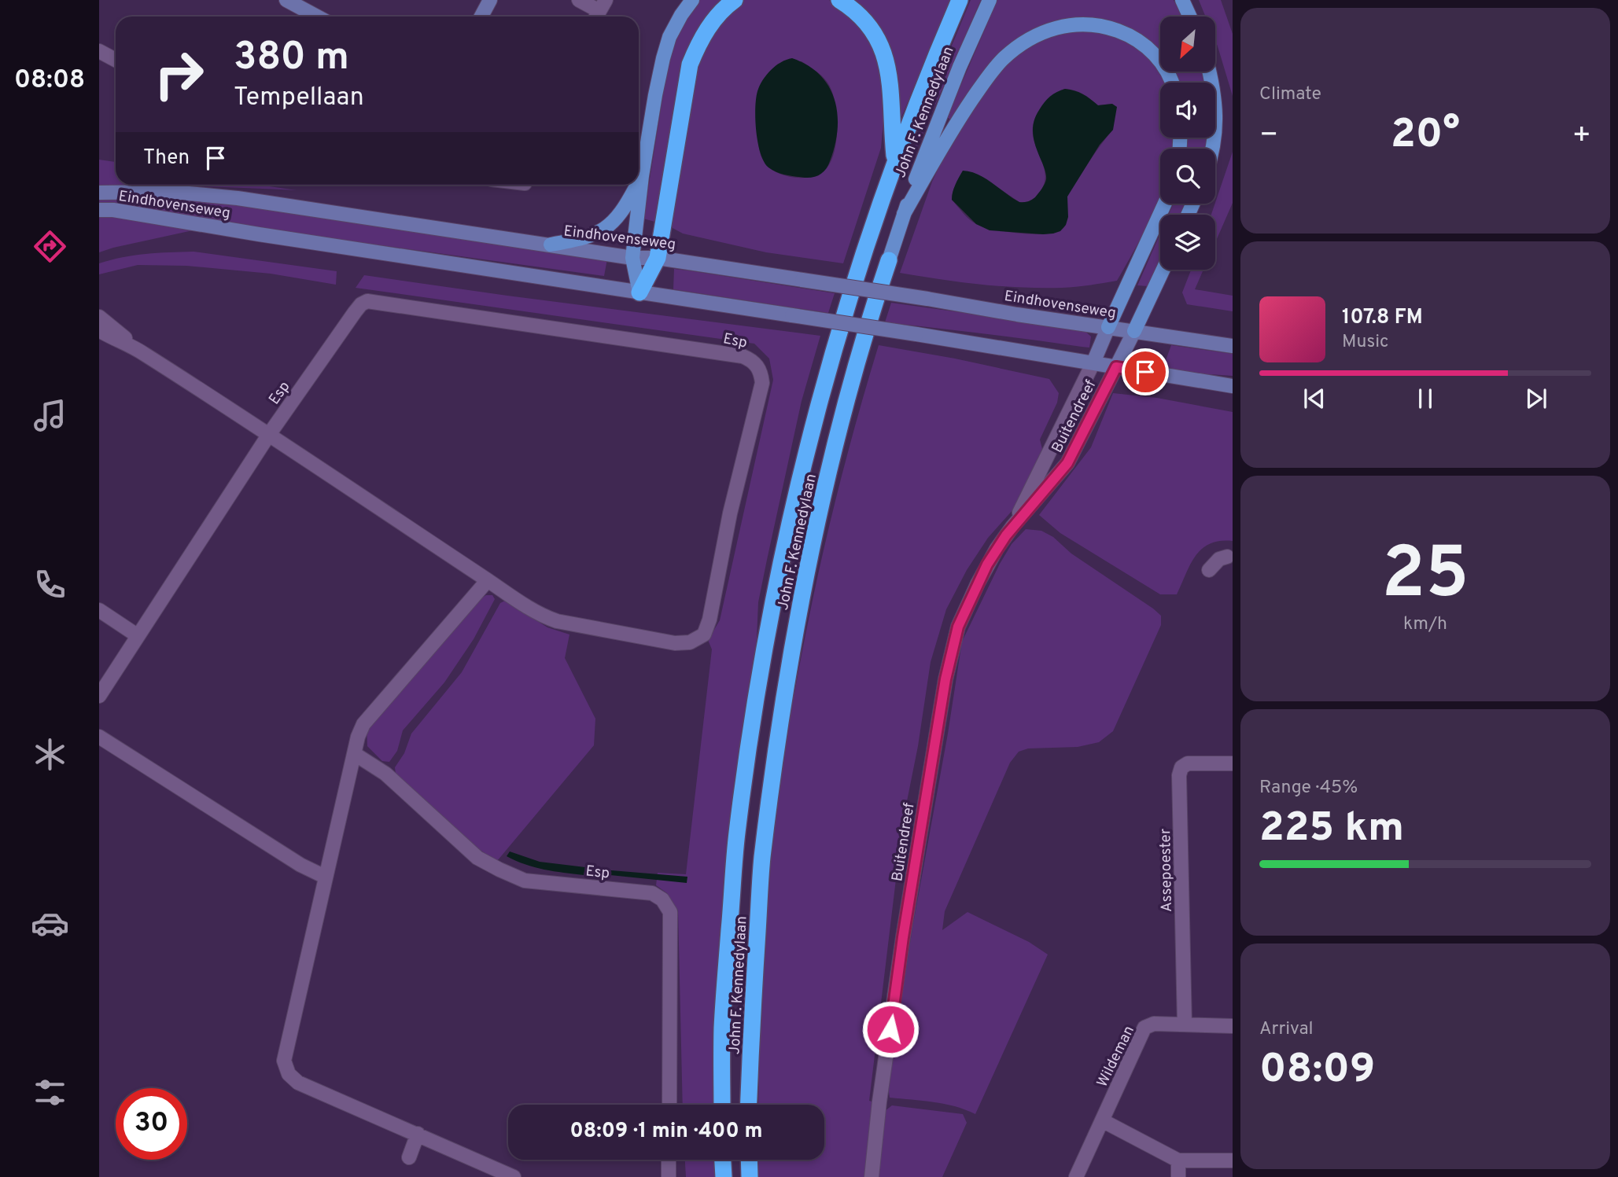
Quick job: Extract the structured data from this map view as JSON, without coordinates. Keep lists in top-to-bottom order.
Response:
{
  "streets": {
    "highway": ["John F. Kennedylaan"],
    "main road": ["Eindhovenseweg"],
    "street": [
      "Esp",
      "Buitendreef",
      "Assepoester",
      "Wildeman"
    ]
  },
  "crossings": [
    ["Eindhovenseweg", "Buitendreef"],
    ["Assepoester", "Wildeman"]
  ],
  "north": "bottom left",
  "page": {
    "tabs": "08:08",
    "tile": [
      "Climate",
      ["25", "km/h"],
      ["Range · 45%", "225 km"],
      ["Arrival", "08:09"]
    ],
    "turn": ["380 m", "Tempellaan"],
    "heat": ["−", "20°", "+"],
    "then": "Then",
    "song": ["107.8 FM", "Music"],
    "limit": "30",
    "trip": "08:09 · 1 min · 400 m"
  }
}
